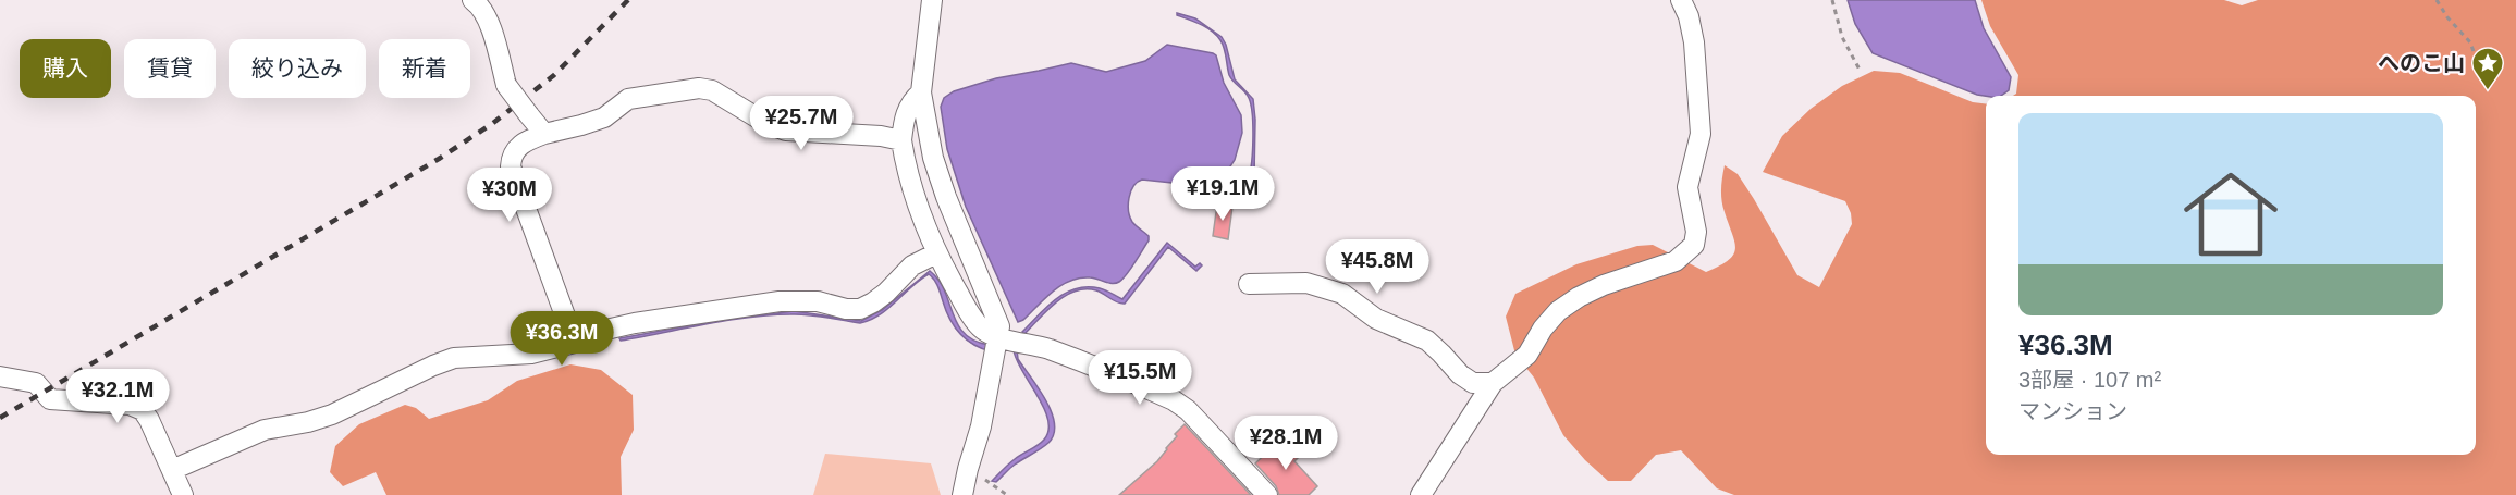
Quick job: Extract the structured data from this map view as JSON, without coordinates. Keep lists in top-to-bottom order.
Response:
{
  "places": {
    "place": ["へのこ山"]
  },
  "page": {
    "chip": [
      "購入",
      "賃貸",
      "絞り込み",
      "新着"
    ],
    "price": [
      "¥25.7M",
      "¥19.1M",
      "¥30M",
      "¥45.8M",
      "¥36.3M",
      "¥15.5M",
      "¥32.1M",
      "¥28.1M"
    ],
    "list": [
      {
        "name": "¥36.3M",
        "note": "3部屋 · 107 m² · マンション"
      }
    ]
  }
}
